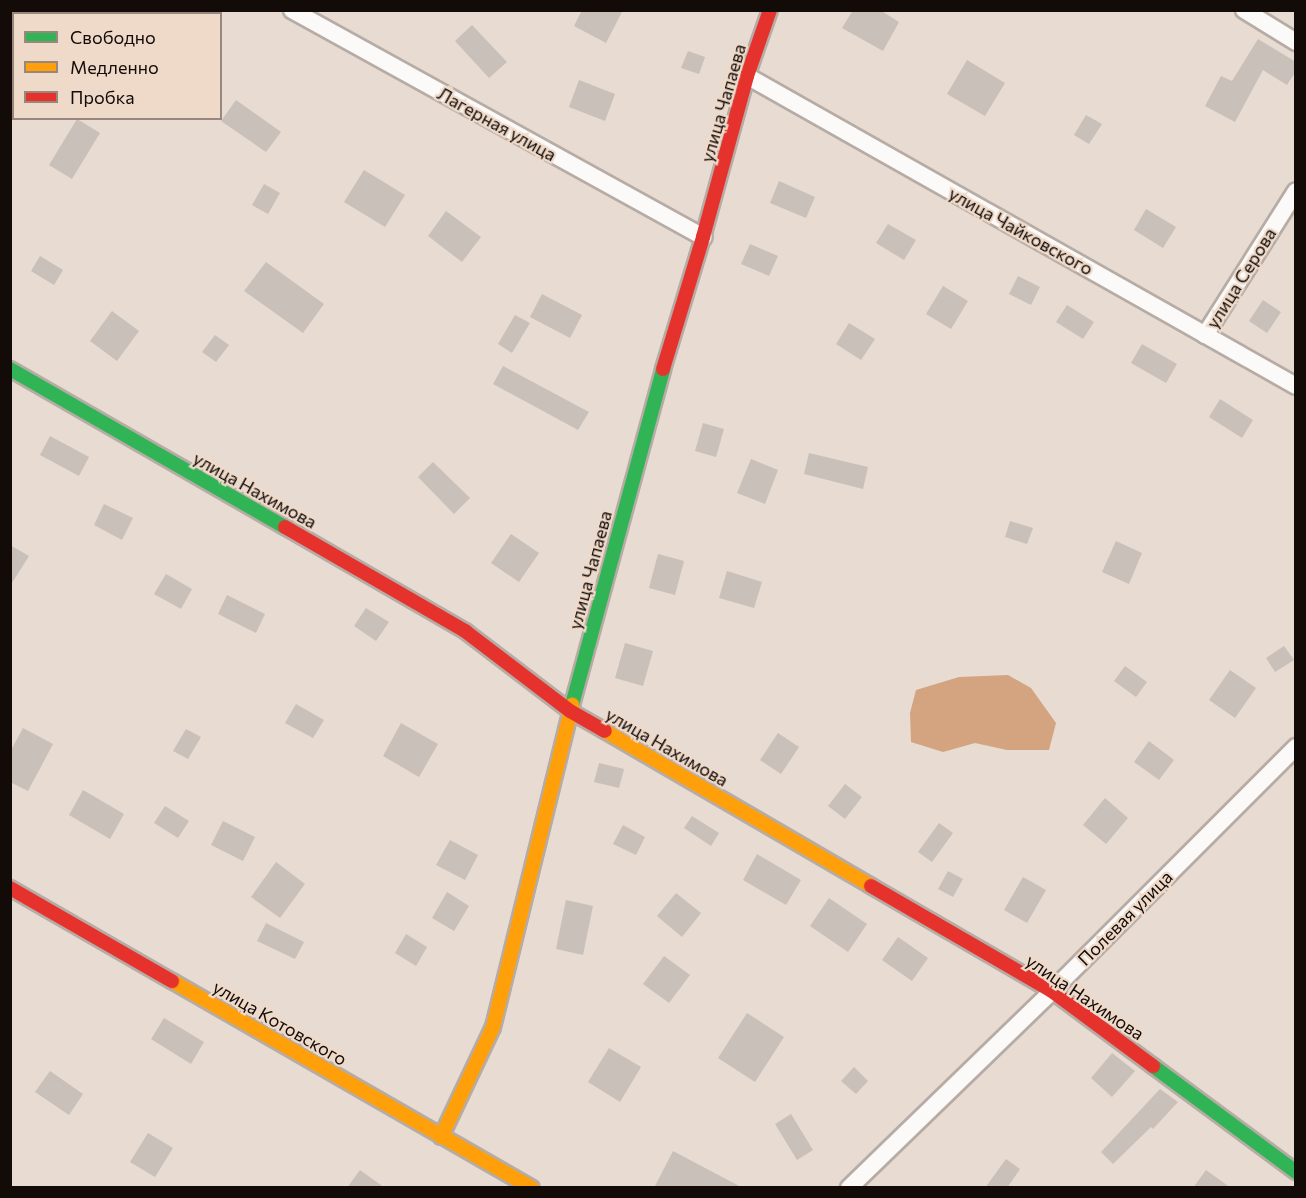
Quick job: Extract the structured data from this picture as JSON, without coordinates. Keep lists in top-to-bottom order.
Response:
{
  "streets": {
    "street": [
      "улица Чапаева",
      "Лагерная улица",
      "улица Чайковского",
      "улица Серова",
      "улица Нахимова",
      "Полевая улица",
      "улица Котовского"
    ]
  },
  "crossings": [
    ["улица Чапаева", "Лагерная улица"],
    ["улица Чапаева", "улица Чайковского"],
    ["улица Чапаева", "улица Нахимова"],
    ["улица Чапаева", "улица Котовского"],
    ["улица Чайковского", "улица Серова"],
    ["улица Нахимова", "Полевая улица"]
  ],
  "legend": ["Свободно", "Медленно", "Пробка"]
}
